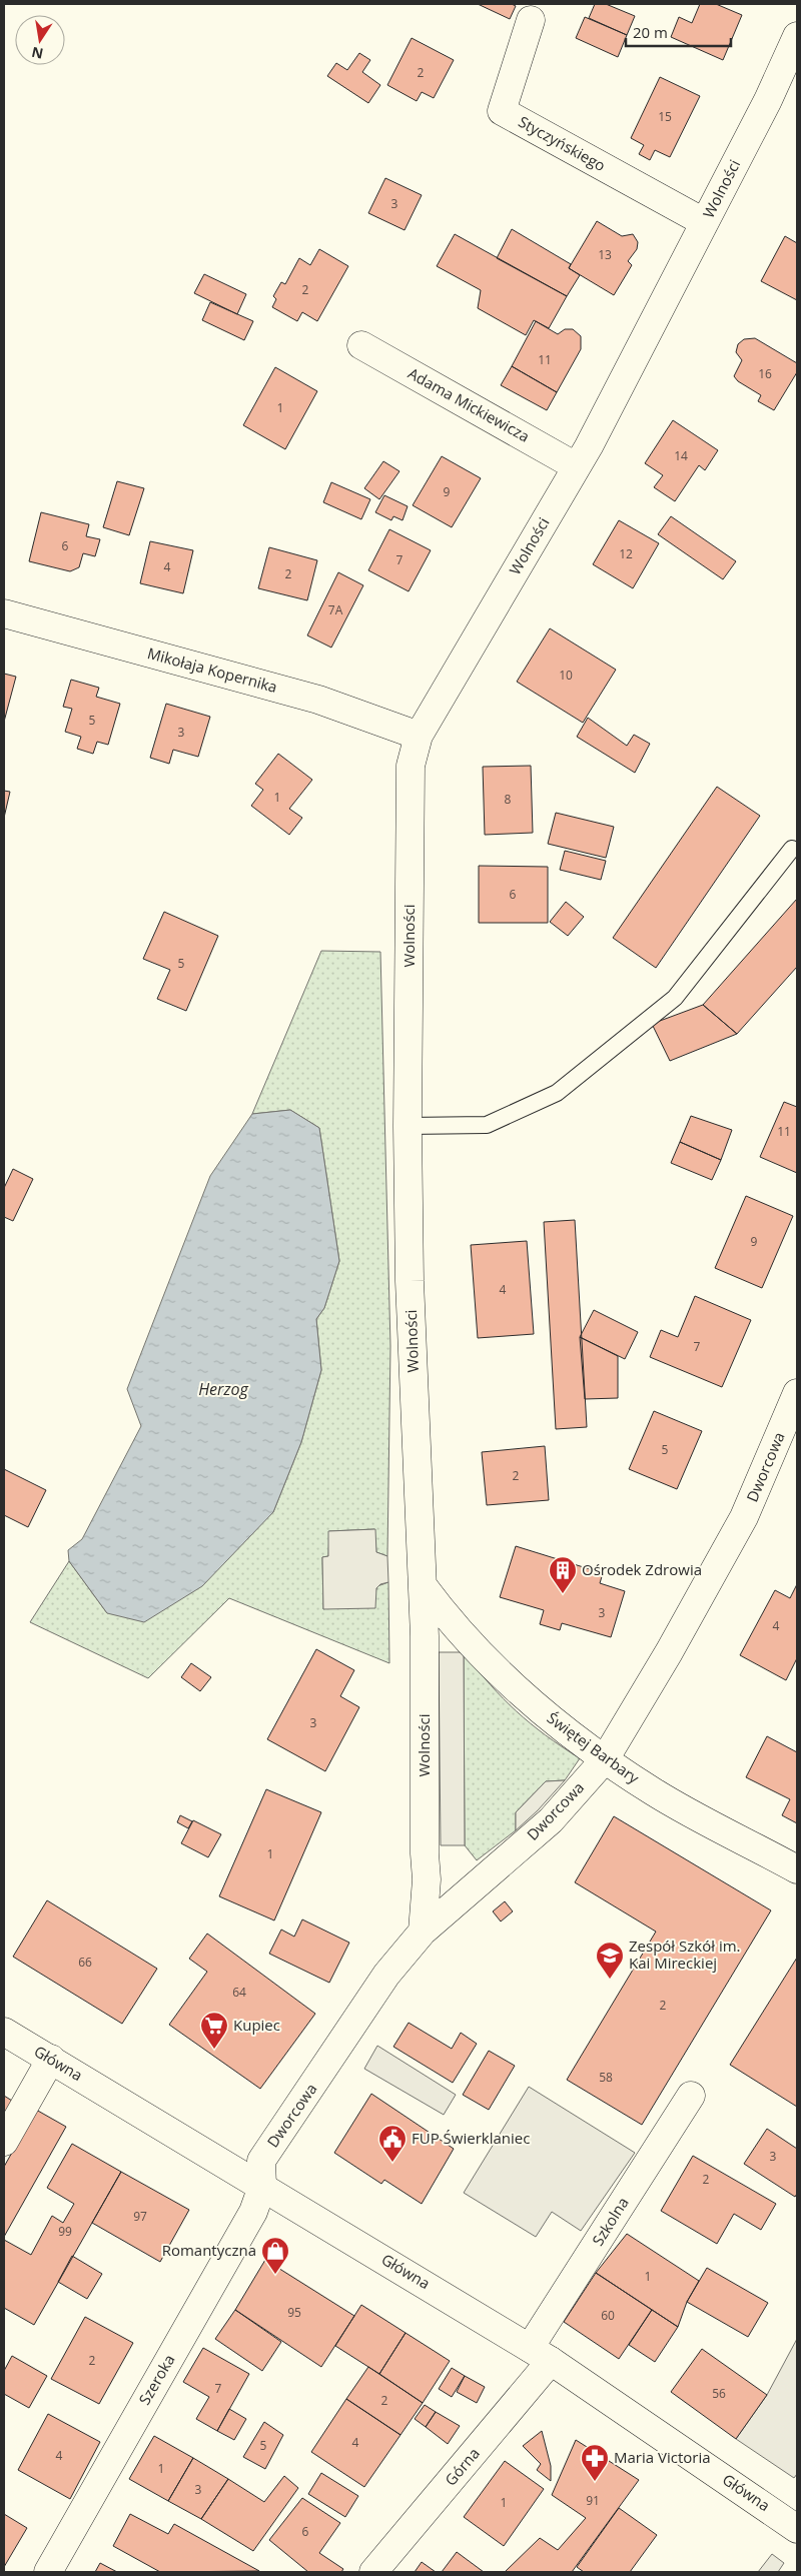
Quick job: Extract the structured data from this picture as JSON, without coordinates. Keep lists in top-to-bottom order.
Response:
{
  "streets": {
    "street": [
      "Styczyńskiego",
      "Wolności",
      "Adama Mickiewicza",
      "Mikołaja Kopernika",
      "Dworcowa",
      "Świętej Barbary",
      "Główna",
      "Szkolna",
      "Szeroka",
      "Górna"
    ]
  },
  "crossings": [
    ["Styczyńskiego", "Wolności"],
    ["Wolności", "Adama Mickiewicza"],
    ["Wolności", "Mikołaja Kopernika"],
    ["Wolności", "Dworcowa"],
    ["Wolności", "Świętej Barbary"],
    ["Dworcowa", "Świętej Barbary"],
    ["Dworcowa", "Główna"],
    ["Dworcowa", "Szeroka"],
    ["Główna", "Szkolna"],
    ["Główna", "Szeroka"],
    ["Główna", "Górna"],
    ["Szkolna", "Górna"]
  ],
  "water": ["Herzog"],
  "places": {
    "building": ["Ośrodek Zdrowia"],
    "school or university": ["Zespół Szkół im. Kai Mireckiej"],
    "supermarket": ["Kupiec"],
    "public building": ["FUP Świerklaniec"],
    "shop": ["Romantyczna"],
    "pharmacy": ["Maria Victoria"]
  },
  "house_numbers": [
    "2",
    "15",
    "3",
    "13",
    "2",
    "11",
    "16",
    "1",
    "14",
    "9",
    "6",
    "12",
    "7",
    "4",
    "2",
    "7A",
    "10",
    "5",
    "3",
    "1",
    "8",
    "6",
    "5",
    "11",
    "9",
    "4",
    "7",
    "5",
    "2",
    "3",
    "4",
    "3",
    "1",
    "66",
    "64",
    "2",
    "58",
    "3",
    "2",
    "97",
    "99",
    "1",
    "95",
    "60",
    "2",
    "7",
    "56",
    "2",
    "4",
    "5",
    "4",
    "1",
    "3",
    "91",
    "1",
    "6"
  ],
  "scale_bar": "20 m",
  "north": "bottom"
}
